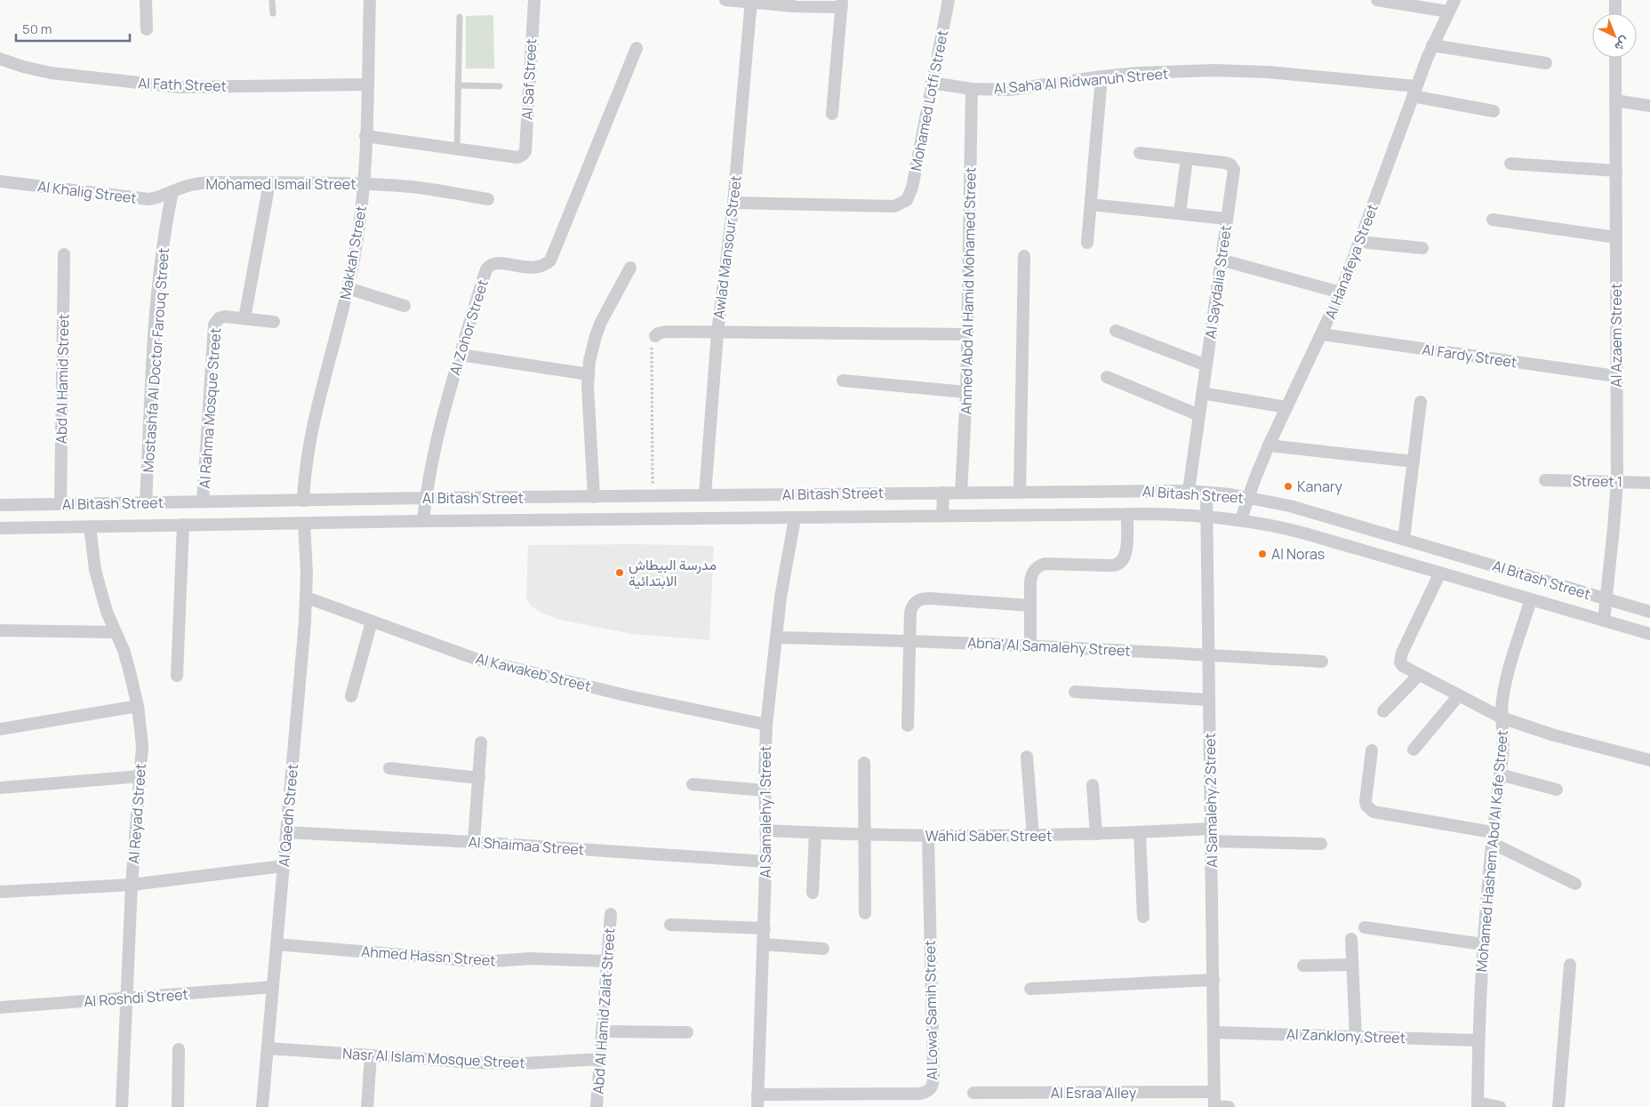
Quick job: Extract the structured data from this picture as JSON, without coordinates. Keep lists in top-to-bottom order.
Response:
{
  "streets": {
    "street": [
      "Al Saf Street",
      "Al Saha Al Ridwanuh Street",
      "Al Fath Street",
      "Mohamed Lotfi Street",
      "Mohamed Ismail Street",
      "Al Khalig Street",
      "Awlad Mansour Street",
      "Makkah Street",
      "Al Hanafeya Street",
      "Al Saydalia Street",
      "Ahmed Abd Al Hamid Mohamed Street",
      "Al Zohor Street",
      "Al Azaem Street",
      "Al Fardy Street",
      "Mostashfa Al Doctor Farouq Street",
      "Abd Al Hamid Street",
      "Al Rahma Mosque Street",
      "Street 1",
      "Al Bitash Street",
      "Abna' Al Samalehy Street",
      "Al Kawakeb Street",
      "Al Samalehy 2 Street",
      "Al Samalehy 1 Street",
      "Al Reyad Street",
      "Al Qaedh Street",
      "Wahid Saber Street",
      "Al Shaimaa Street",
      "Mohamed Hashem Abd Al Kafe Street",
      "Ahmed Hassn Street",
      "Al Roshdi Street",
      "Al Lowa' Samih Street",
      "Abd Al Hamid Zalat Street",
      "Al Zanklony Street",
      "Nasr Al Islam Mosque Street",
      "Al Esraa Alley"
    ]
  },
  "crossings": [
    ["Al Saha Al Ridwanuh Street", "Mohamed Lotfi Street"],
    ["Al Saha Al Ridwanuh Street", "Al Hanafeya Street"],
    ["Al Saha Al Ridwanuh Street", "Ahmed Abd Al Hamid Mohamed Street"],
    ["Al Fath Street", "Makkah Street"],
    ["Mohamed Lotfi Street", "Awlad Mansour Street"],
    ["Mohamed Ismail Street", "Al Khalig Street"],
    ["Mohamed Ismail Street", "Makkah Street"],
    ["Mohamed Ismail Street", "Mostashfa Al Doctor Farouq Street"],
    ["Al Khalig Street", "Mostashfa Al Doctor Farouq Street"],
    ["Awlad Mansour Street", "Al Bitash Street"],
    ["Makkah Street", "Al Bitash Street"],
    ["Al Hanafeya Street", "Al Fardy Street"],
    ["Al Hanafeya Street", "Al Bitash Street"],
    ["Al Saydalia Street", "Al Bitash Street"],
    ["Ahmed Abd Al Hamid Mohamed Street", "Al Bitash Street"],
    ["Al Zohor Street", "Al Bitash Street"],
    ["Al Azaem Street", "Al Fardy Street"],
    ["Al Azaem Street", "Street 1"],
    ["Al Azaem Street", "Al Bitash Street"],
    ["Mostashfa Al Doctor Farouq Street", "Al Bitash Street"],
    ["Abd Al Hamid Street", "Al Bitash Street"],
    ["Al Rahma Mosque Street", "Al Bitash Street"],
    ["Al Bitash Street", "Al Samalehy 2 Street"],
    ["Al Bitash Street", "Al Samalehy 1 Street"],
    ["Al Bitash Street", "Al Reyad Street"],
    ["Al Bitash Street", "Al Qaedh Street"],
    ["Al Bitash Street", "Mohamed Hashem Abd Al Kafe Street"],
    ["Abna' Al Samalehy Street", "Al Samalehy 2 Street"],
    ["Abna' Al Samalehy Street", "Al Samalehy 1 Street"],
    ["Al Kawakeb Street", "Al Samalehy 1 Street"],
    ["Al Kawakeb Street", "Al Qaedh Street"],
    ["Al Samalehy 2 Street", "Wahid Saber Street"],
    ["Al Samalehy 2 Street", "Al Zanklony Street"],
    ["Al Samalehy 2 Street", "Al Esraa Alley"],
    ["Al Samalehy 1 Street", "Wahid Saber Street"],
    ["Al Samalehy 1 Street", "Al Shaimaa Street"],
    ["Al Samalehy 1 Street", "Al Lowa' Samih Street"],
    ["Al Reyad Street", "Al Roshdi Street"],
    ["Al Qaedh Street", "Al Shaimaa Street"],
    ["Al Qaedh Street", "Ahmed Hassn Street"],
    ["Al Qaedh Street", "Al Roshdi Street"],
    ["Al Qaedh Street", "Nasr Al Islam Mosque Street"],
    ["Wahid Saber Street", "Al Lowa' Samih Street"],
    ["Mohamed Hashem Abd Al Kafe Street", "Al Zanklony Street"],
    ["Ahmed Hassn Street", "Abd Al Hamid Zalat Street"],
    ["Abd Al Hamid Zalat Street", "Nasr Al Islam Mosque Street"]
  ],
  "places": ["Kanary", "Al Noras", "مدرسة البيطاش الابتدائية"],
  "scale_bar": "50 m",
  "north": "bottom right"
}
